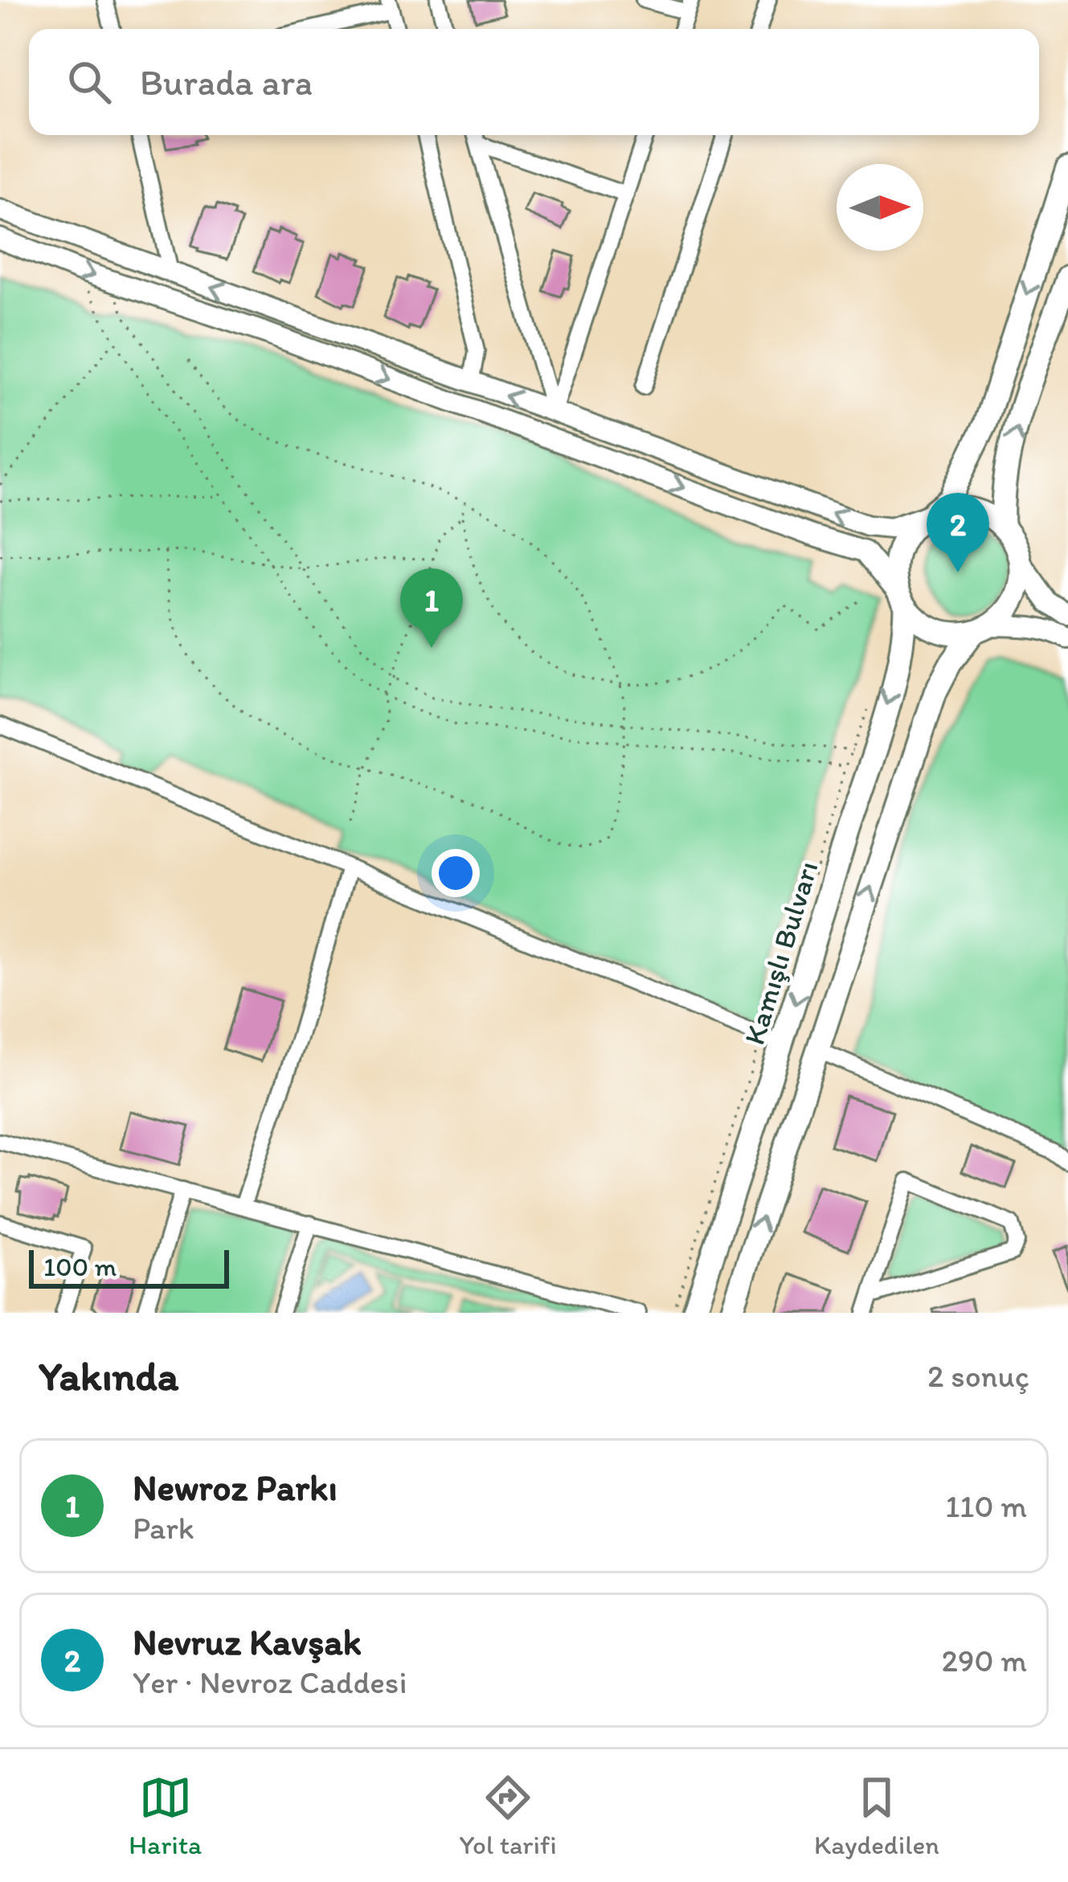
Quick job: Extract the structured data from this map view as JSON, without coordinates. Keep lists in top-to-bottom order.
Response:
{
  "streets": {
    "highway": ["Kamışlı Bulvarı"]
  },
  "scale_bar": "100 m",
  "north": "right",
  "page": {
    "search": "Burada ara",
    "pins": ["2", "1"],
    "scale": "100 m",
    "heading": ["Yakında", "2 sonuç"],
    "list": [
      {
        "mark": "1",
        "name": "Newroz Parkı",
        "note": "Park",
        "value": "110 m"
      },
      {
        "mark": "2",
        "name": "Nevruz Kavşak",
        "note": "Yer · Nevroz Caddesi",
        "value": "290 m"
      }
    ],
    "nav": ["Harita", "Yol tarifi", "Kaydedilen"]
  }
}
